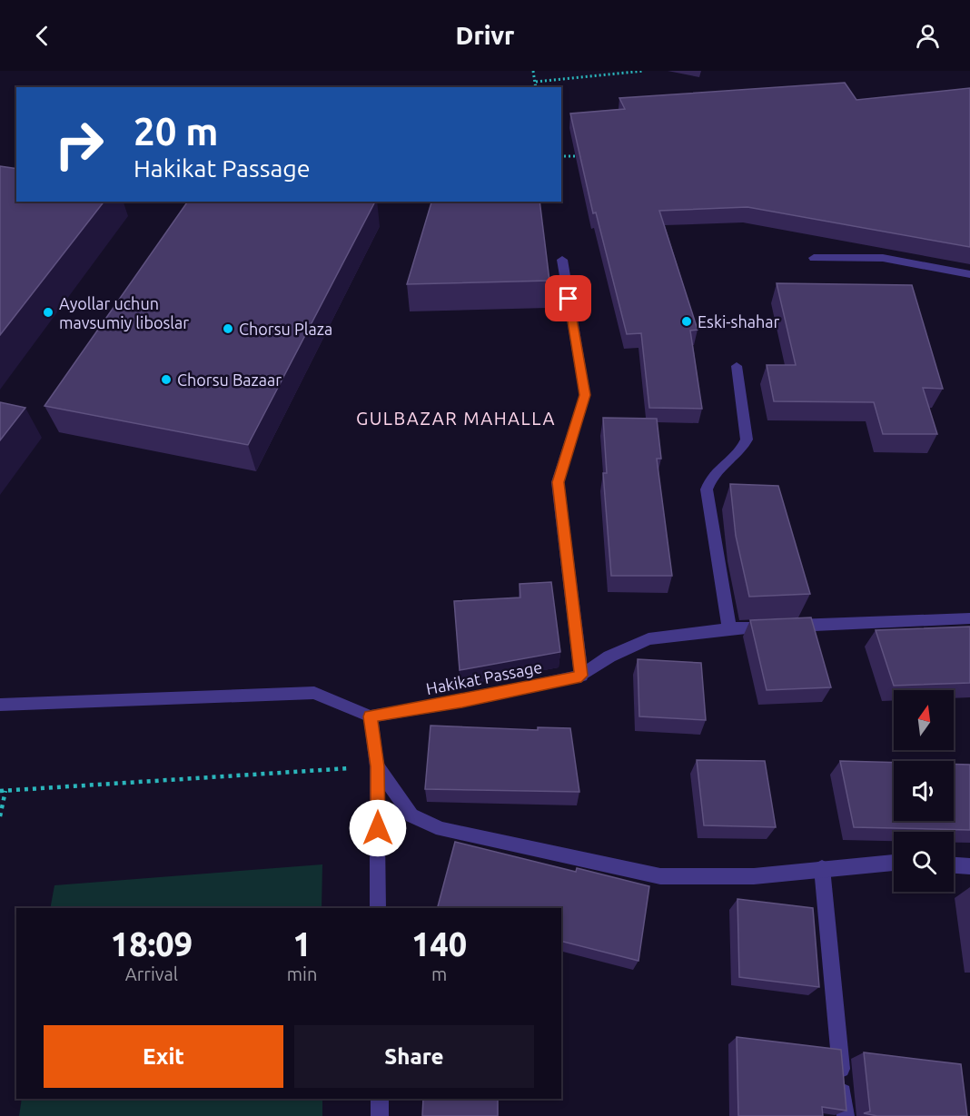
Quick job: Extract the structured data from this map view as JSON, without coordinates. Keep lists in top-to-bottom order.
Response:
{
  "streets": {
    "street": ["Hakikat Passage"]
  },
  "districts": ["GULBAZAR MAHALLA"],
  "places": [
    "Ayollar uchun mavsumiy liboslar",
    "Eski-shahar",
    "Chorsu Plaza",
    "Chorsu Bazaar"
  ],
  "north": "top",
  "page": {
    "header": "Drivr",
    "turn": ["20 m", "Hakikat Passage"],
    "eta": [
      "18:09",
      "Arrival",
      "1",
      "min",
      "140",
      "m"
    ],
    "buttons": ["Exit", "Share"]
  }
}
